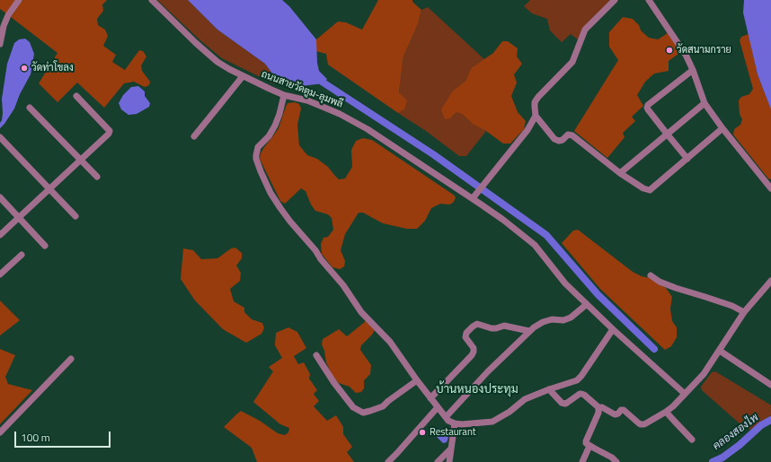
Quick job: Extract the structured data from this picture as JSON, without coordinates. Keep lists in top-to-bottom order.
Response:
{
  "streets": {
    "street": ["ถนนสายวัดตูม-ลุมพลี"]
  },
  "districts": ["บ้านหนองประทุม"],
  "water": ["คลองสองไพ"],
  "places": ["วัดสนามกราย", "วัดท่าโขลง", "Restaurant"],
  "scale_bar": "100 m"
}
